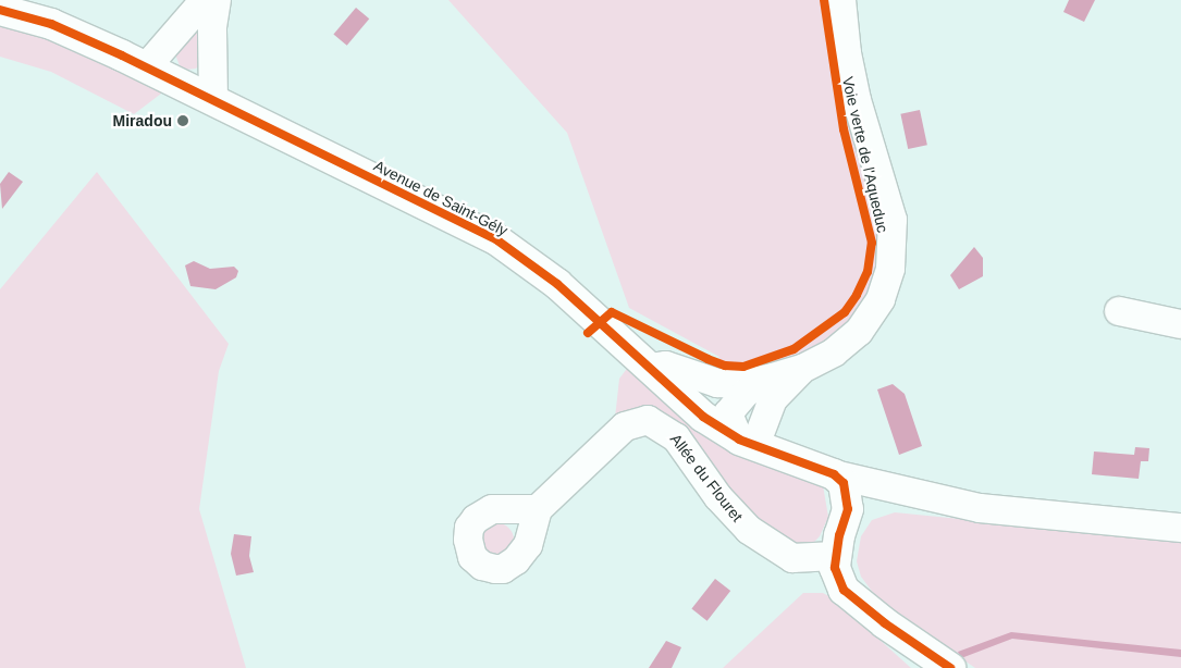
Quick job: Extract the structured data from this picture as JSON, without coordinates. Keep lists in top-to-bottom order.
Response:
{
  "streets": {
    "street": ["Avenue de Saint-Gély", "Allée du Flouret"],
    "cycle path": ["Voie verte de l'Aqueduc"]
  },
  "places": ["Miradou"]
}
